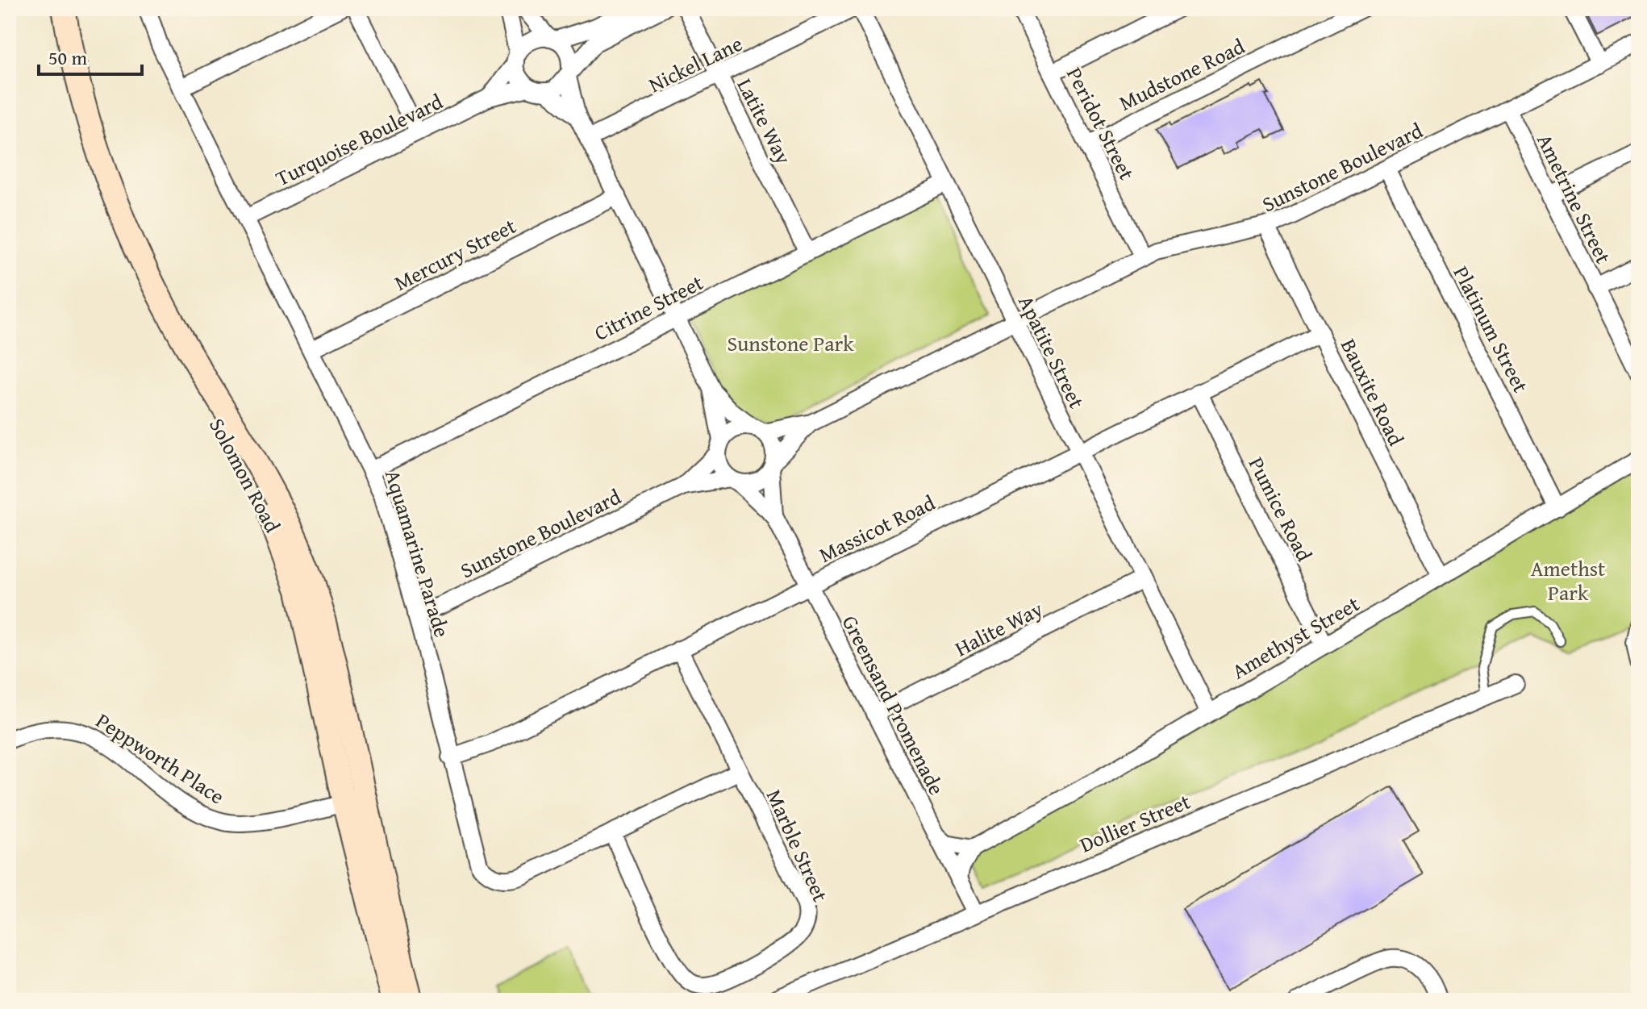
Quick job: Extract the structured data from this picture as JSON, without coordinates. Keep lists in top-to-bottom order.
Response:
{
  "streets": {
    "main road": ["Solomon Road"],
    "street": [
      "Nickel Lane",
      "Mudstone Road",
      "Latite Way",
      "Peridot Street",
      "Turquoise Boulevard",
      "Sunstone Boulevard",
      "Ametrine Street",
      "Mercury Street",
      "Citrine Street",
      "Platinum Street",
      "Apatite Street",
      "Bauxite Road",
      "Pumice Road",
      "Massicot Road",
      "Aquamarine Parade",
      "Halite Way",
      "Amethyst Street",
      "Greensand Promenade",
      "Peppworth Place",
      "Dollier Street",
      "Marble Street"
    ]
  },
  "crossings": [
    ["Nickel Lane", "Latite Way"],
    ["Mudstone Road", "Peridot Street"],
    ["Latite Way", "Citrine Street"],
    ["Peridot Street", "Sunstone Boulevard"],
    ["Turquoise Boulevard", "Aquamarine Parade"],
    ["Sunstone Boulevard", "Ametrine Street"],
    ["Sunstone Boulevard", "Platinum Street"],
    ["Sunstone Boulevard", "Apatite Street"],
    ["Sunstone Boulevard", "Bauxite Road"],
    ["Sunstone Boulevard", "Aquamarine Parade"],
    ["Sunstone Boulevard", "Greensand Promenade"],
    ["Mercury Street", "Aquamarine Parade"],
    ["Citrine Street", "Apatite Street"],
    ["Citrine Street", "Aquamarine Parade"],
    ["Platinum Street", "Amethyst Street"],
    ["Apatite Street", "Massicot Road"],
    ["Apatite Street", "Halite Way"],
    ["Apatite Street", "Amethyst Street"],
    ["Bauxite Road", "Massicot Road"],
    ["Bauxite Road", "Amethyst Street"],
    ["Solomon Road", "Peppworth Place"],
    ["Pumice Road", "Massicot Road"],
    ["Pumice Road", "Amethyst Street"],
    ["Massicot Road", "Aquamarine Parade"],
    ["Massicot Road", "Greensand Promenade"],
    ["Massicot Road", "Marble Street"],
    ["Aquamarine Parade", "Marble Street"],
    ["Halite Way", "Greensand Promenade"],
    ["Greensand Promenade", "Dollier Street"]
  ],
  "parks": ["Sunstone Park", "Amethst Park"],
  "scale_bar": "50 m"
}
